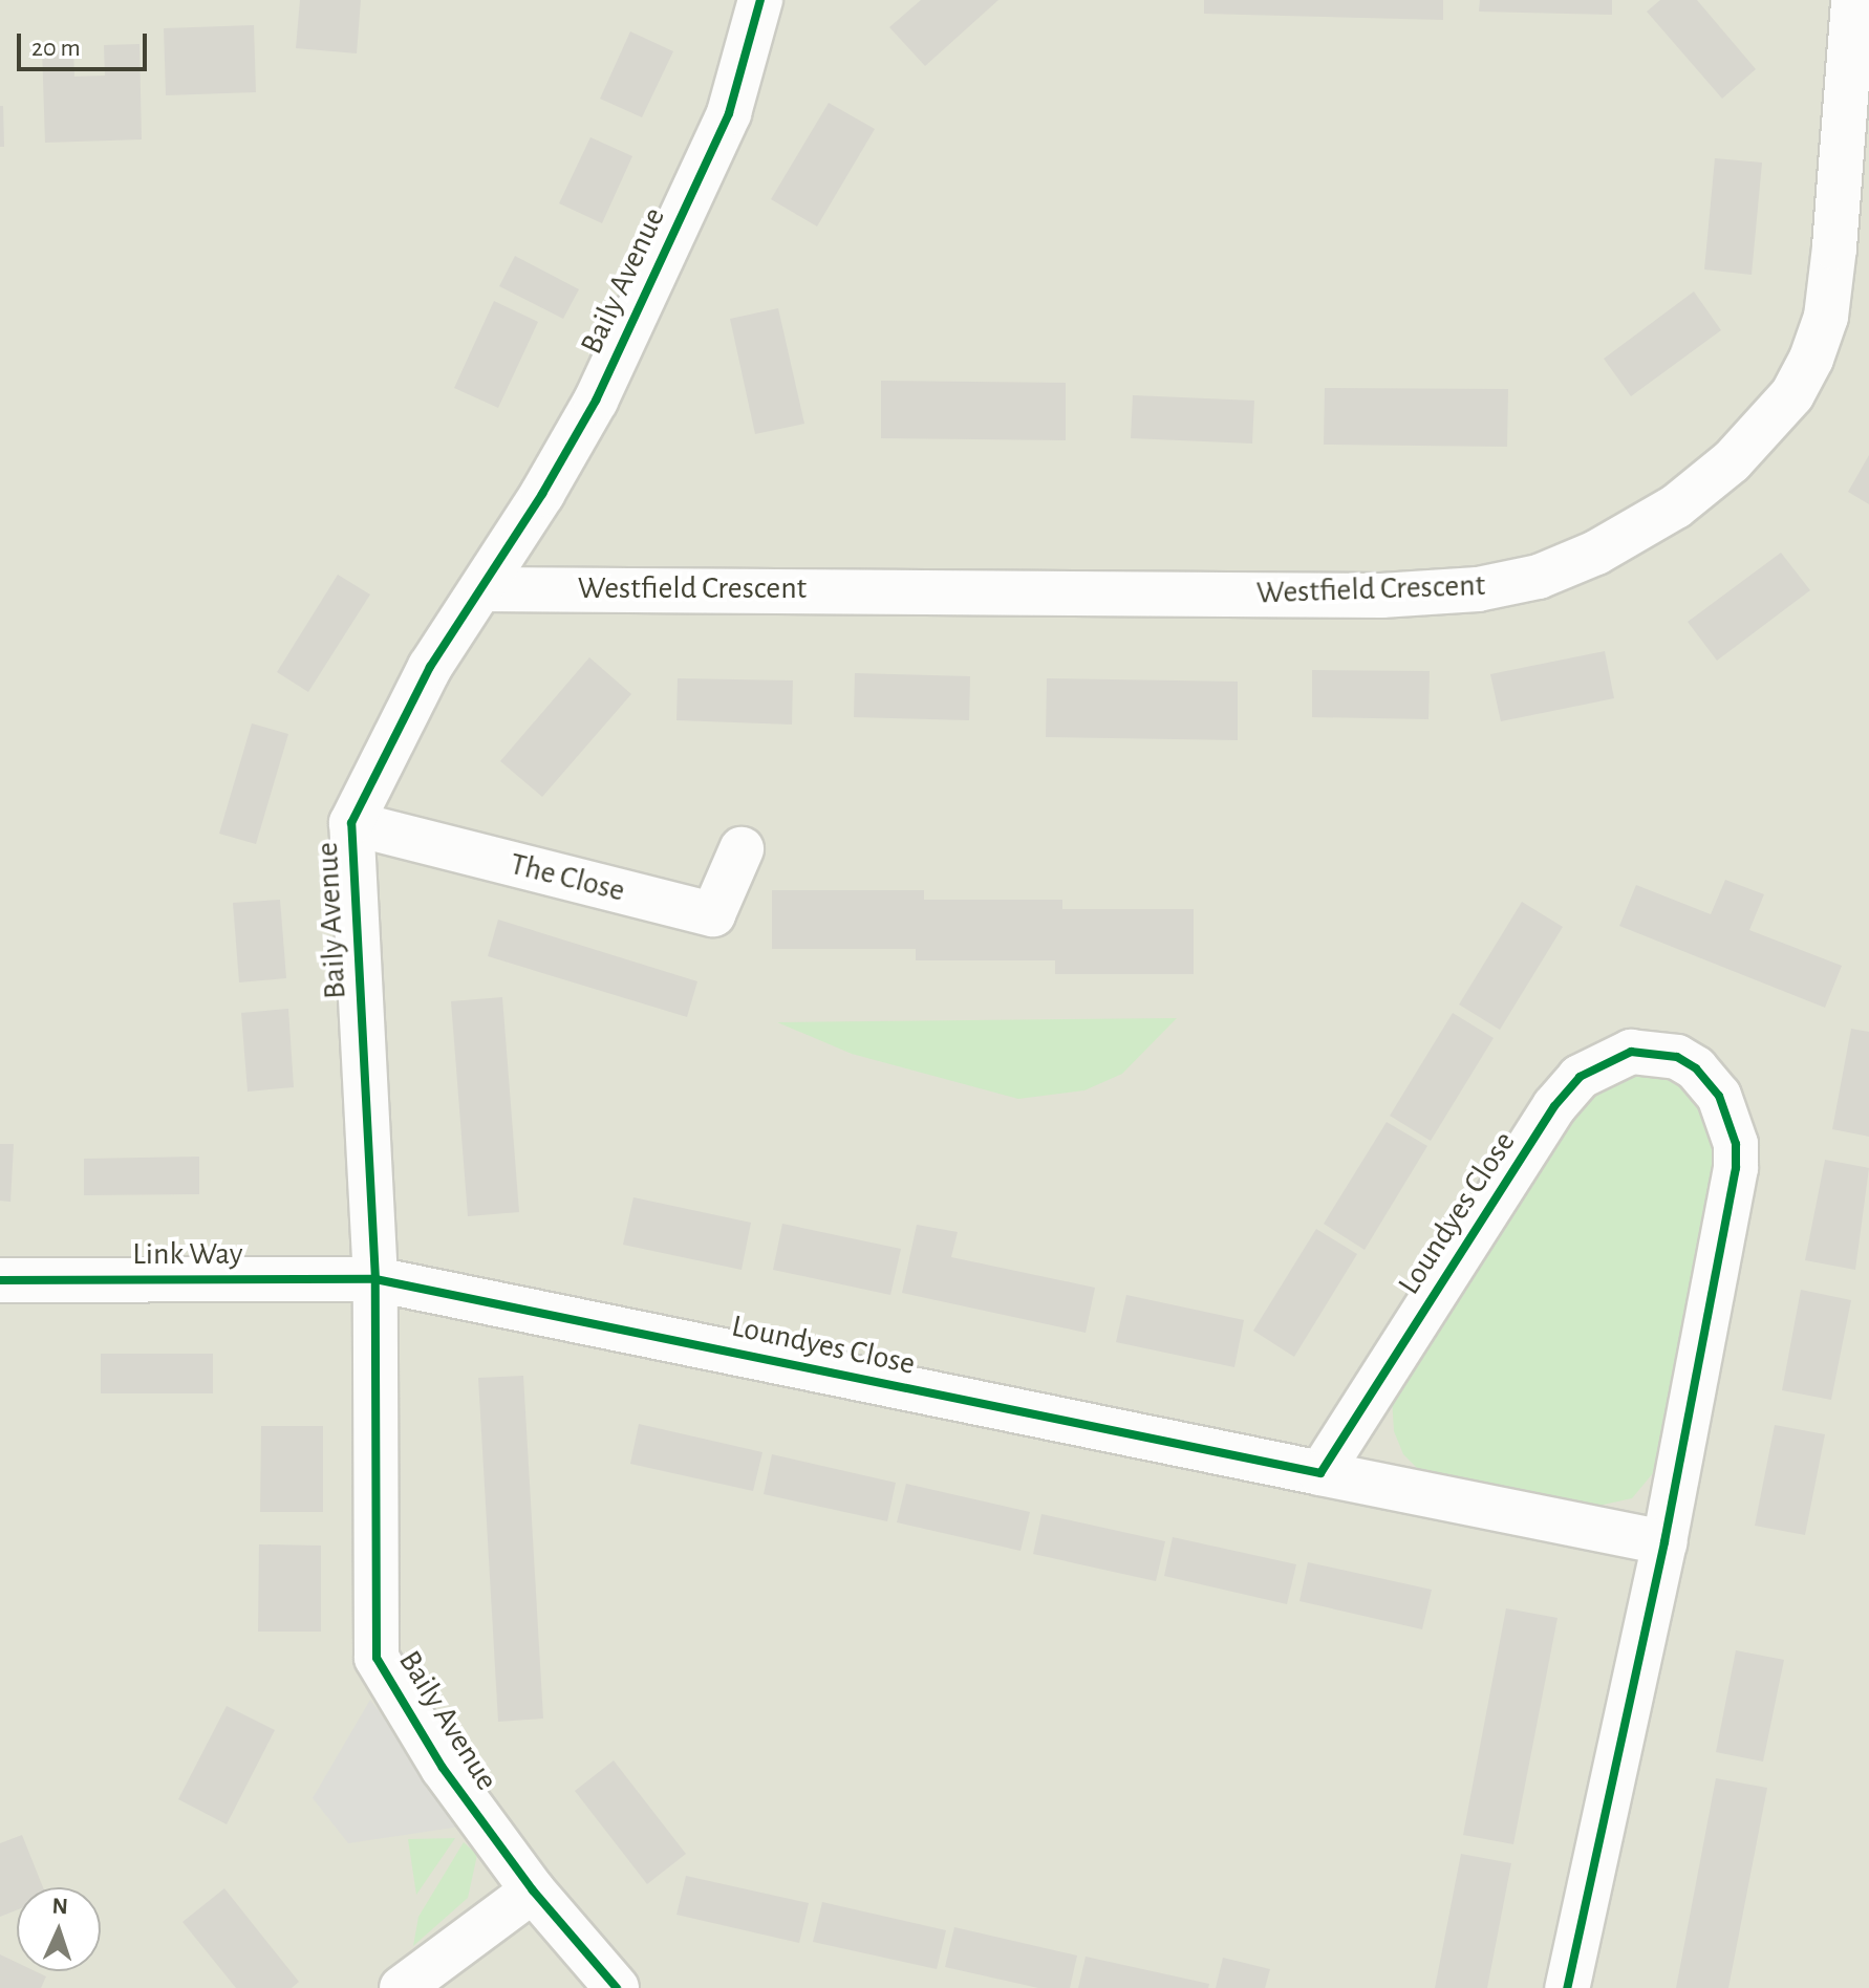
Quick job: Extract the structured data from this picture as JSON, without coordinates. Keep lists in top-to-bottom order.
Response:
{
  "streets": {
    "street": [
      "Baily Avenue",
      "Westfield Crescent",
      "The Close",
      "Loundyes Close",
      "Link Way"
    ]
  },
  "crossings": [
    ["Baily Avenue", "Westfield Crescent"],
    ["Baily Avenue", "The Close"],
    ["Baily Avenue", "Loundyes Close"],
    ["Baily Avenue", "Link Way"],
    ["Loundyes Close", "Link Way"]
  ],
  "scale_bar": "20 m",
  "north": "top"
}
